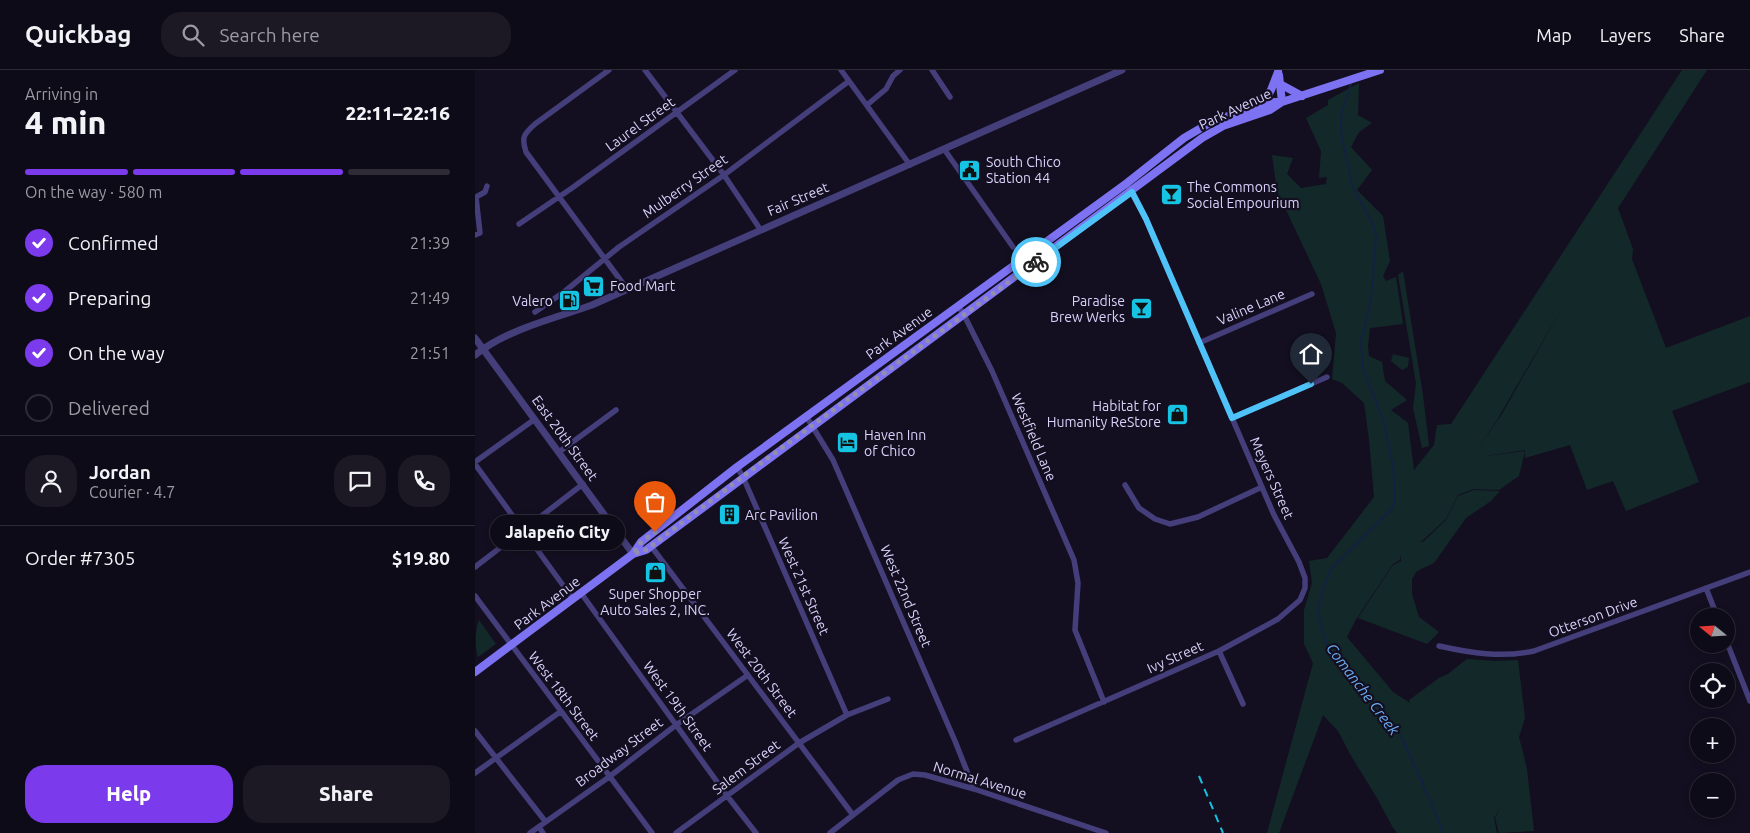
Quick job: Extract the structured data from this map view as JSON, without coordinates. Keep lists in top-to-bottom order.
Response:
{
  "streets": {
    "main road": ["Park Avenue"],
    "street": [
      "Laurel Street",
      "Mulberry Street",
      "Fair Street",
      "Valine Lane",
      "Westfield Lane",
      "East 20th Street",
      "Meyers Street",
      "West 21st Street",
      "West 22nd Street",
      "Otterson Drive",
      "Ivy Street",
      "West 20th Street",
      "West 18th Street",
      "West 19th Street",
      "Broadway Street",
      "Salem Street",
      "Normal Avenue"
    ]
  },
  "crossings": [
    ["Park Avenue", "Westfield Lane"],
    ["Park Avenue", "East 20th Street"],
    ["Park Avenue", "Meyers Street"],
    ["Park Avenue", "West 21st Street"],
    ["Park Avenue", "West 22nd Street"],
    ["Park Avenue", "West 20th Street"],
    ["Park Avenue", "West 18th Street"],
    ["Park Avenue", "West 19th Street"],
    ["Fair Street", "East 20th Street"],
    ["Valine Lane", "Meyers Street"],
    ["Westfield Lane", "Ivy Street"],
    ["Meyers Street", "Ivy Street"],
    ["West 21st Street", "Salem Street"],
    ["West 22nd Street", "Normal Avenue"],
    ["West 20th Street", "Broadway Street"],
    ["West 20th Street", "Salem Street"],
    ["West 20th Street", "Normal Avenue"],
    ["West 18th Street", "Broadway Street"],
    ["West 19th Street", "Broadway Street"],
    ["West 19th Street", "Salem Street"]
  ],
  "water": ["Comanche Creek"],
  "places": {
    "public building": ["South Chico Station 44"],
    "bar": ["The Commons Social Empourium", "Paradise Brew Werks"],
    "supermarket": ["Food Mart"],
    "fuel station": ["Valero"],
    "shop": ["Habitat for Humanity ReStore", "Super Shopper Auto Sales 2, INC."],
    "hotel": ["Haven Inn of Chico"],
    "building": ["Arc Pavilion"],
    "other": ["Jalapeño City"]
  },
  "north": "left",
  "page": {
    "header": "Quickbag",
    "search": "Search here",
    "nav": ["Map", "Layers", "Share"],
    "heading": ["4 min", "Arriving in", "22:11–22:16"],
    "panel": [
      "Jordan",
      "Courier · 4.7",
      "Order #7305",
      "$19.80"
    ],
    "bar": "On the way · 580 m",
    "list": [
      ["Confirmed", "21:39"],
      ["Preparing", "21:49"],
      ["On the way", "21:51"],
      "Delivered"
    ],
    "bubble": "Jalapeño City",
    "map_buttons": ["+", "−"],
    "buttons": ["Help", "Share"]
  }
}
